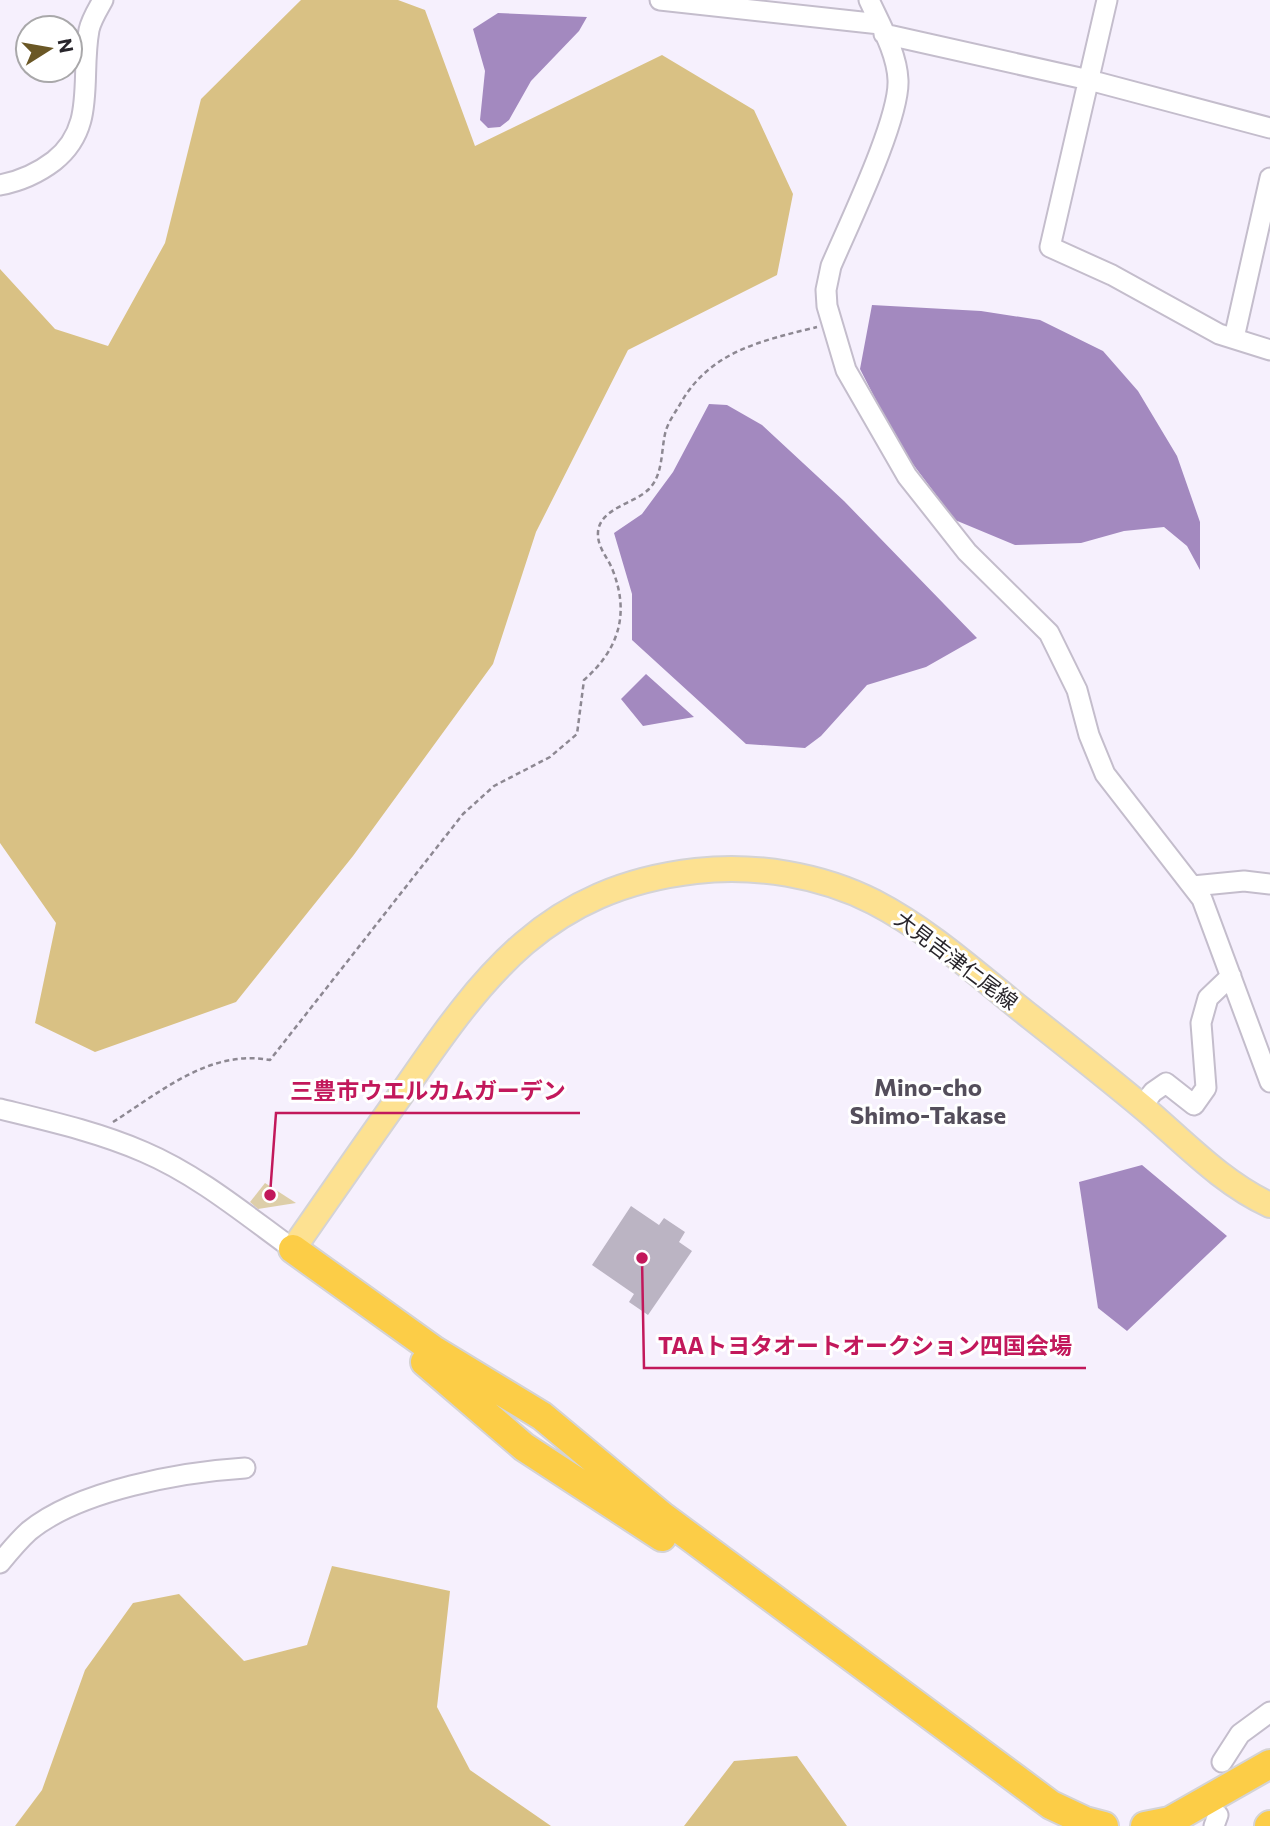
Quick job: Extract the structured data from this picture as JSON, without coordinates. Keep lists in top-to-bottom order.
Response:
{
  "streets": {
    "main road": ["大見吉津仁尾線"]
  },
  "districts": ["Mino-cho Shimo-Takase"],
  "places": ["三豊市ウエルカムガーデン", "TAAトヨタオートオークション四国会場"],
  "north": "right"
}
